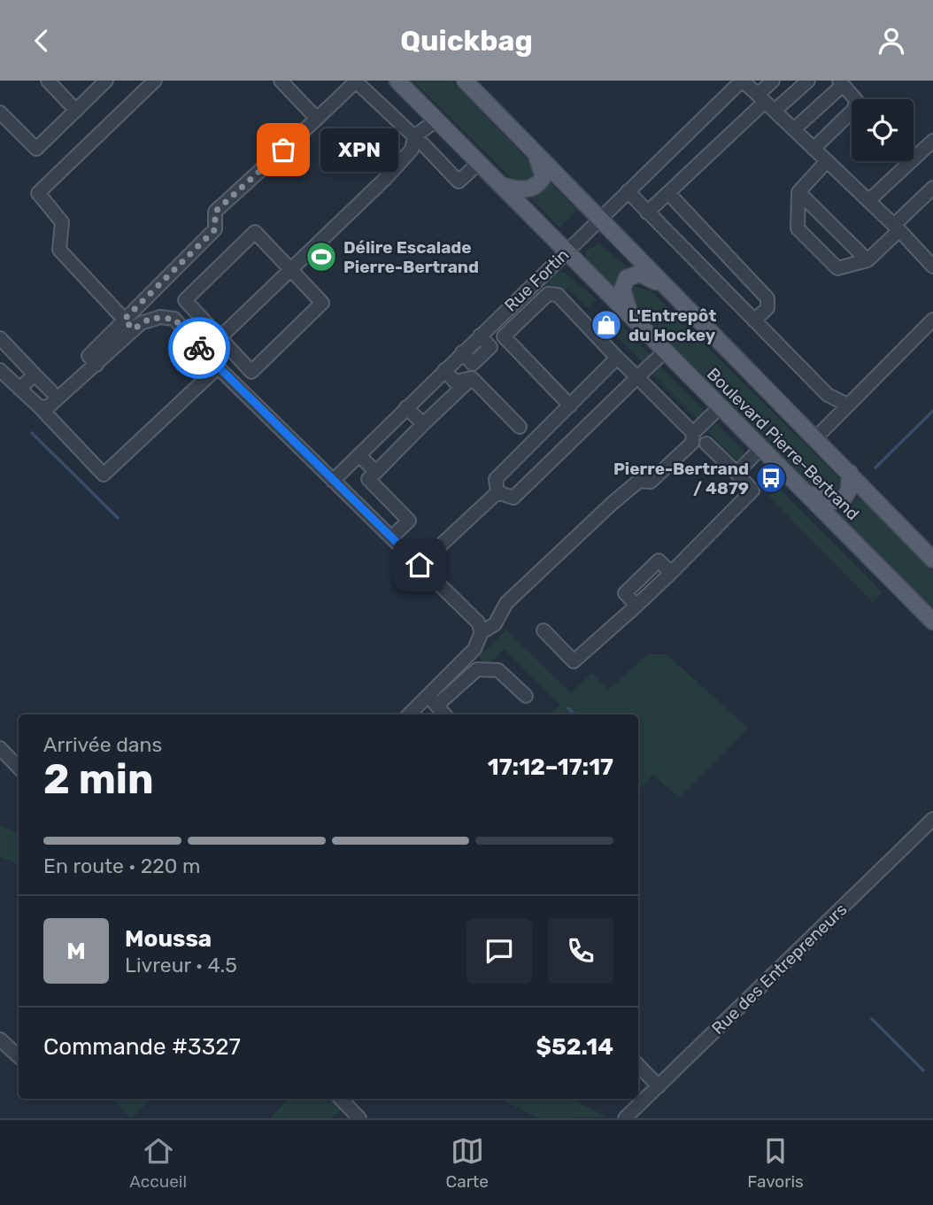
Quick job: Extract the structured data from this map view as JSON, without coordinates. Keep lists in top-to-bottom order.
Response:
{
  "streets": {
    "main road": ["Boulevard Pierre-Bertrand"],
    "street": ["Rue Fortin", "Rue des Entrepreneurs"]
  },
  "crossings": [
    ["Rue Fortin", "Boulevard Pierre-Bertrand"]
  ],
  "places": {
    "other": ["XPN"],
    "sports": ["Délire Escalade Pierre-Bertrand"],
    "shop": ["L'Entrepôt du Hockey"],
    "bus stop": ["Pierre-Bertrand / 4879"]
  },
  "page": {
    "header": "Quickbag",
    "bubble": "XPN",
    "heading": ["2 min", "Arrivée dans", "17:12–17:17"],
    "panel": [
      "Moussa",
      "Livreur · 4.5",
      "Commande #3327",
      "$52.14"
    ],
    "bar": "En route · 220 m",
    "round": "M",
    "tabs": ["Accueil", "Carte", "Favoris"]
  }
}
